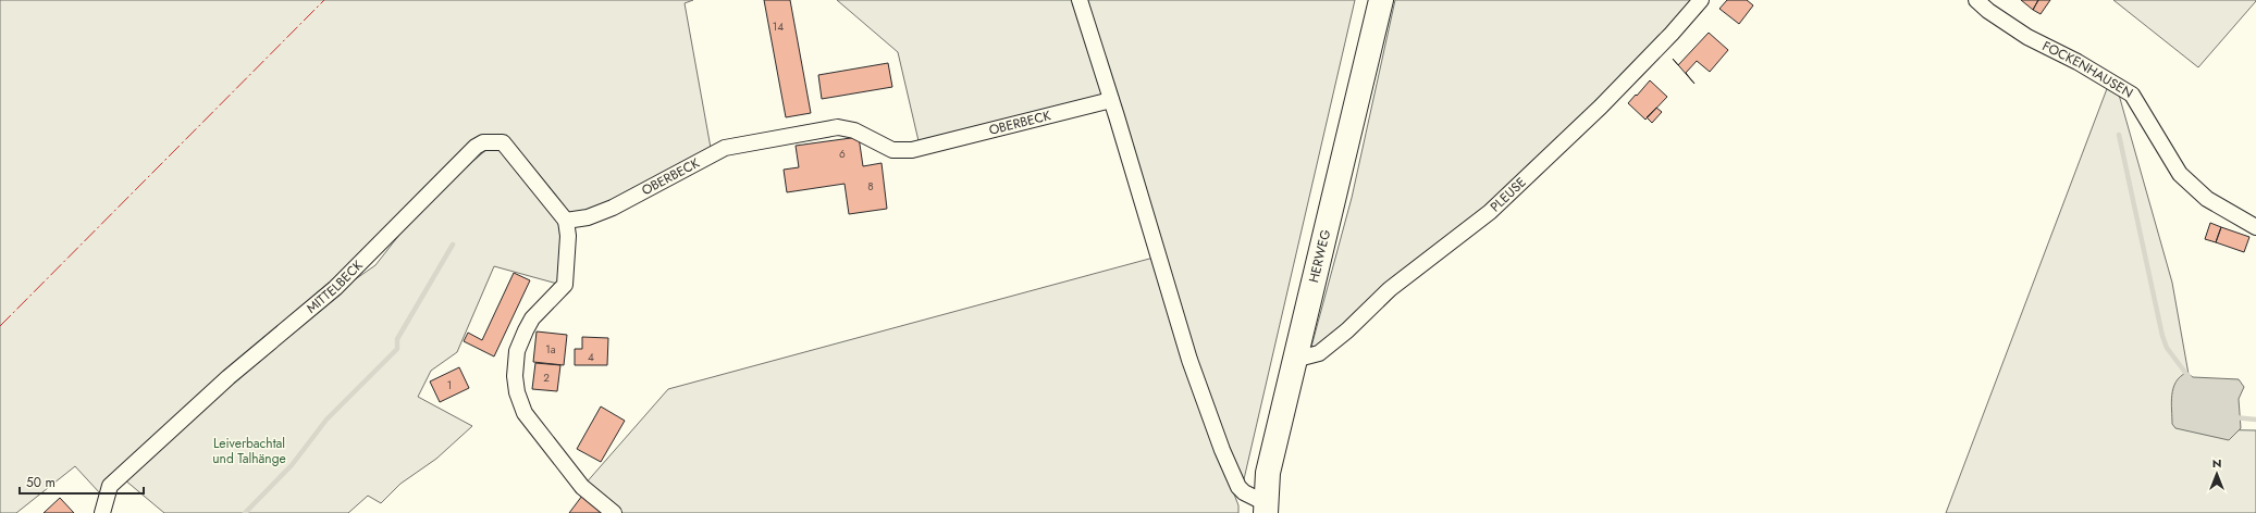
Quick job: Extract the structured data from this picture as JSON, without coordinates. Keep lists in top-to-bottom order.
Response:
{
  "streets": {
    "main road": ["HERWEG"],
    "street": [
      "FOCKENHAUSEN",
      "OBERBECK",
      "PLEUSE",
      "MITTELBECK"
    ]
  },
  "crossings": [
    ["OBERBECK", "MITTELBECK"],
    ["PLEUSE", "HERWEG"]
  ],
  "parks": ["Leiverbachtal und Talhänge"],
  "house_numbers": [
    "14",
    "6",
    "8",
    "1a",
    "4",
    "2",
    "1"
  ],
  "scale_bar": "50 m",
  "north": "top"
}
